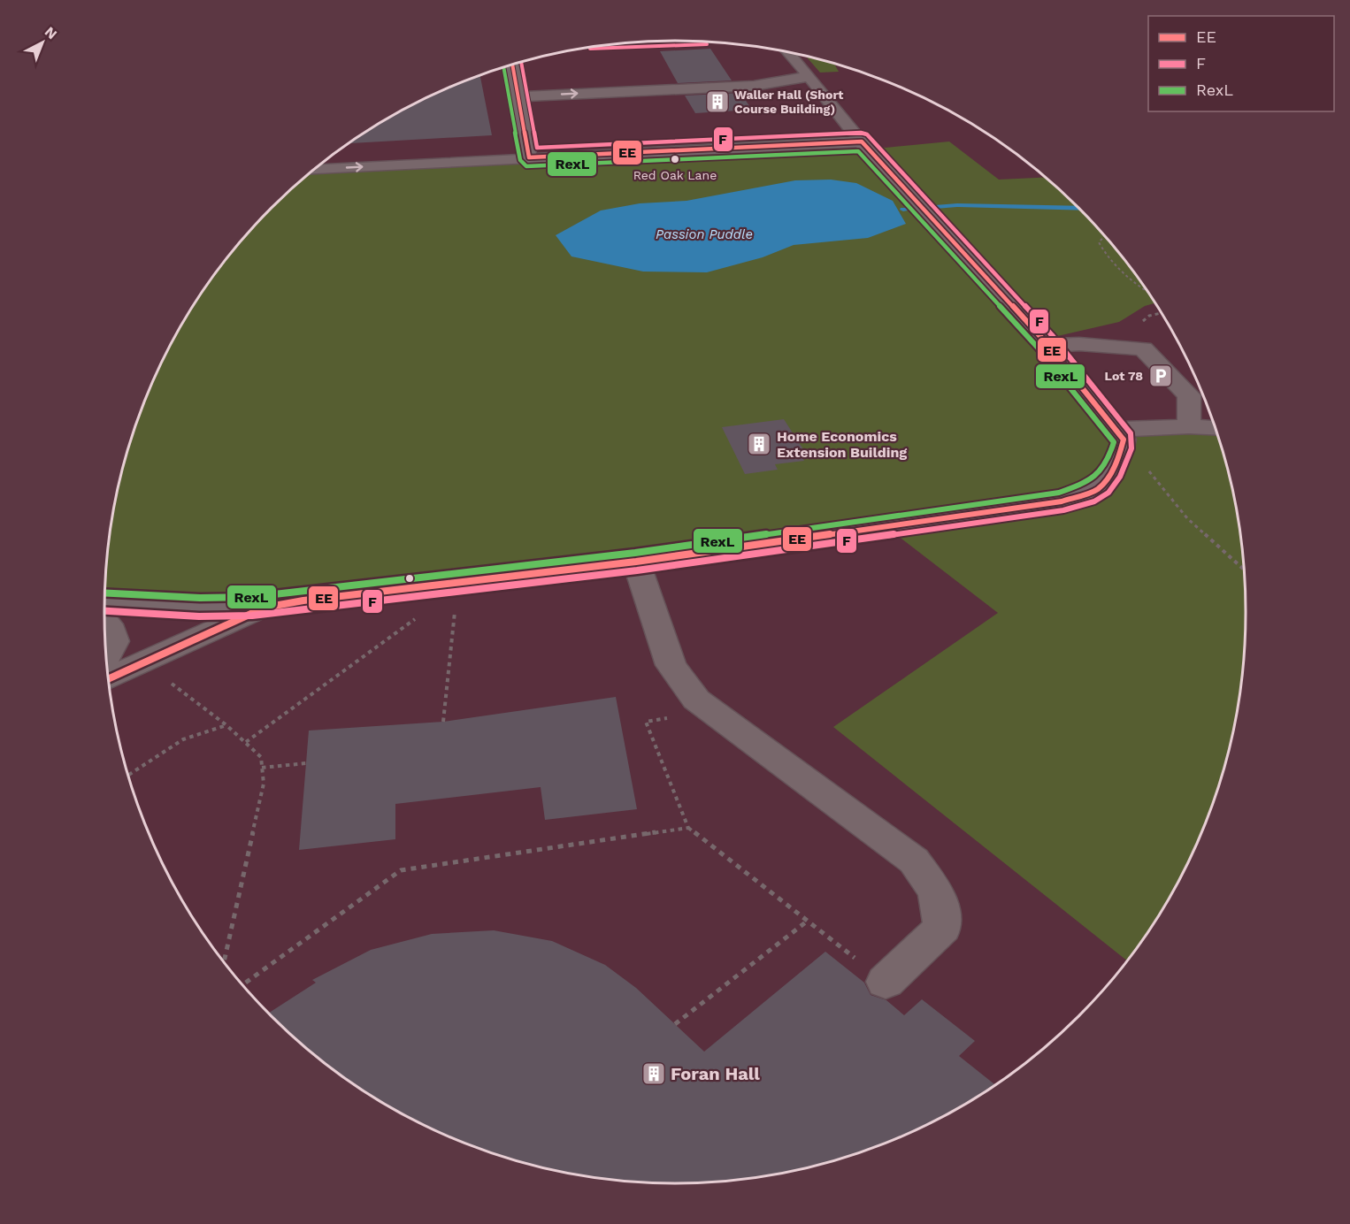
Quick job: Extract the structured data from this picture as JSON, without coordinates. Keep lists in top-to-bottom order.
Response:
{
  "water": ["Passion Puddle"],
  "places": {
    "building": ["Waller Hall (Short Course Building)", "Home Economics Extension Building", "Foran Hall"],
    "other": ["Red Oak Lane"],
    "parking": ["Lot 78"]
  },
  "lines": ["transit line F", "transit line EE", "transit line RexL"],
  "legend": ["EE", "F", "RexL"],
  "north": "top right"
}
